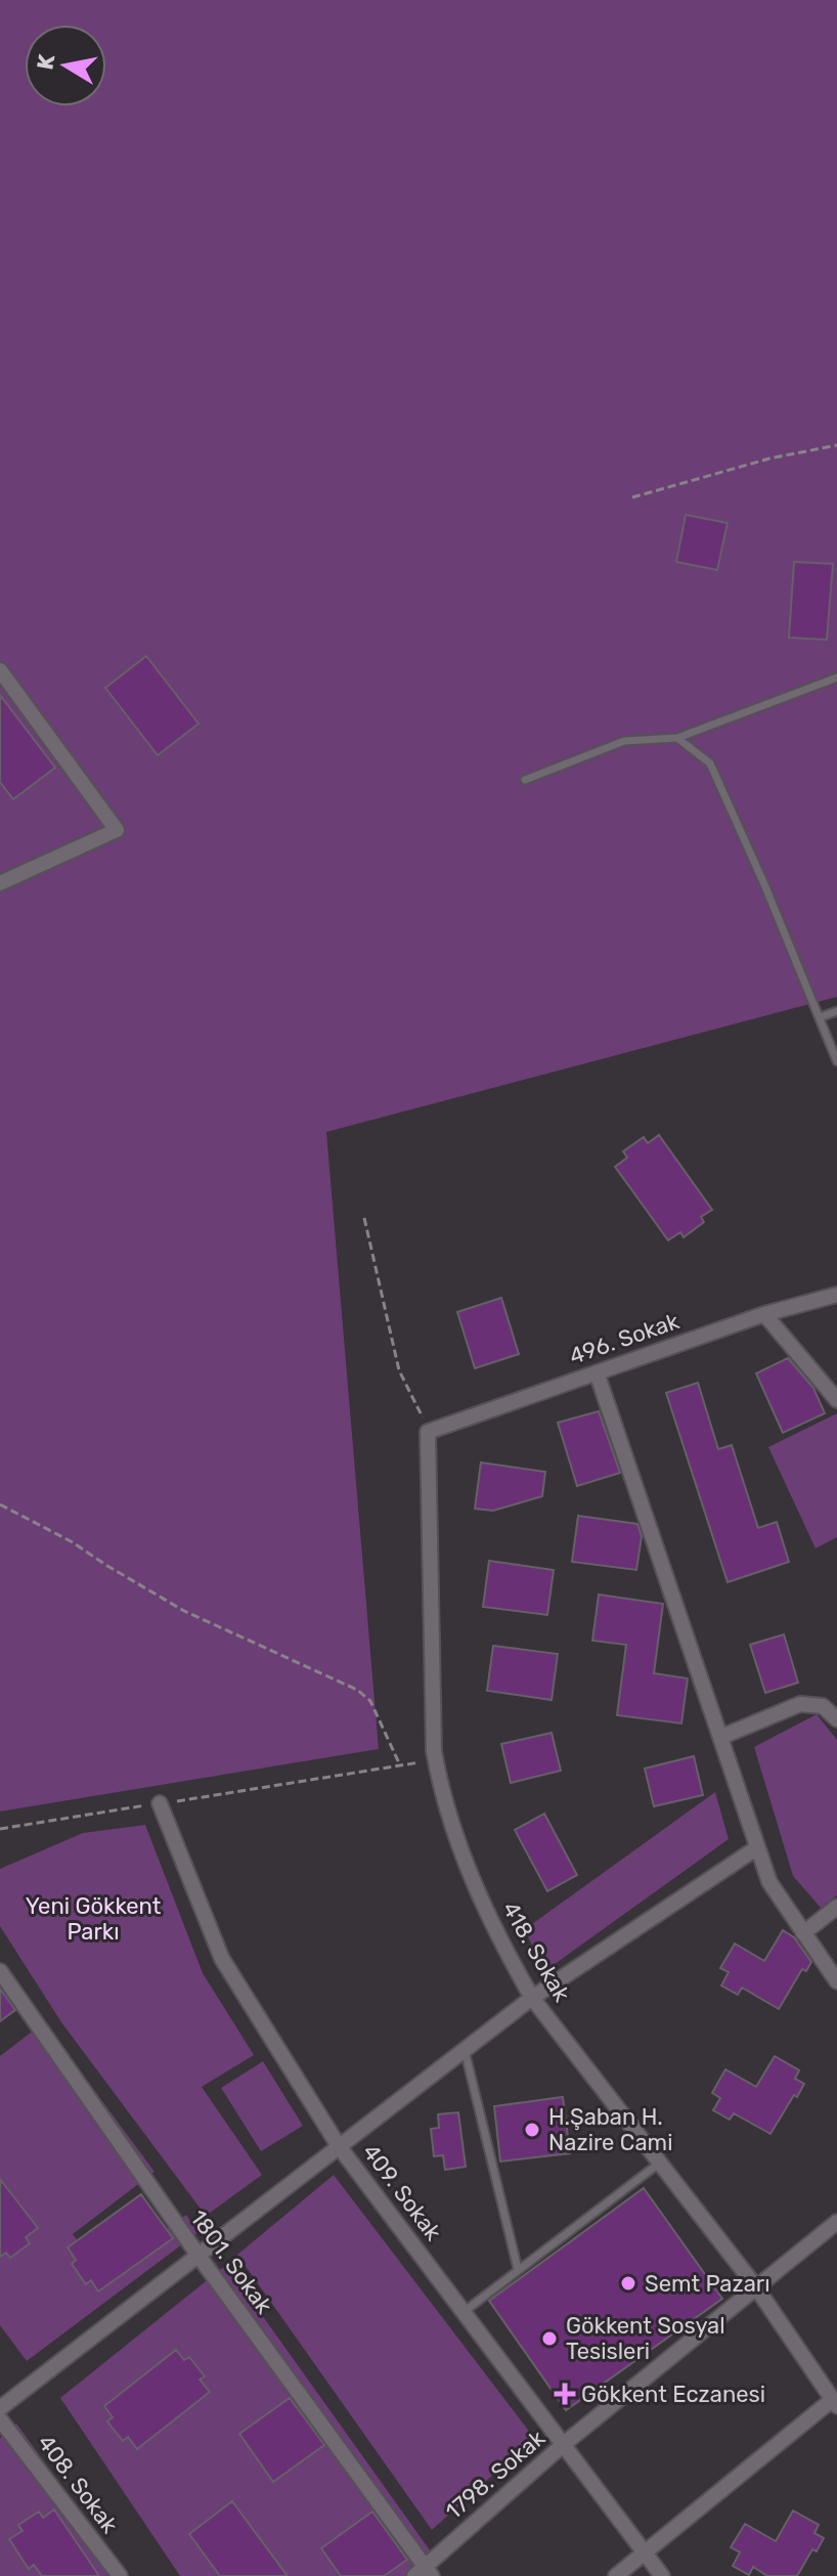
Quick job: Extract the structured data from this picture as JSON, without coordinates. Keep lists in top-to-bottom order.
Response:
{
  "streets": {
    "street": [
      "496. Sokak",
      "418. Sokak",
      "409. Sokak",
      "1801. Sokak",
      "1798. Sokak",
      "408. Sokak"
    ]
  },
  "crossings": [
    ["496. Sokak", "418. Sokak"],
    ["418. Sokak", "1798. Sokak"],
    ["409. Sokak", "1798. Sokak"],
    ["1801. Sokak", "1798. Sokak"]
  ],
  "parks": ["Yeni Gökkent Parkı"],
  "places": {
    "other": ["H.Şaban H. Nazire Cami", "Semt Pazarı", "Gökkent Sosyal Tesisleri"],
    "health": ["Gökkent Eczanesi"]
  },
  "north": "left"
}
